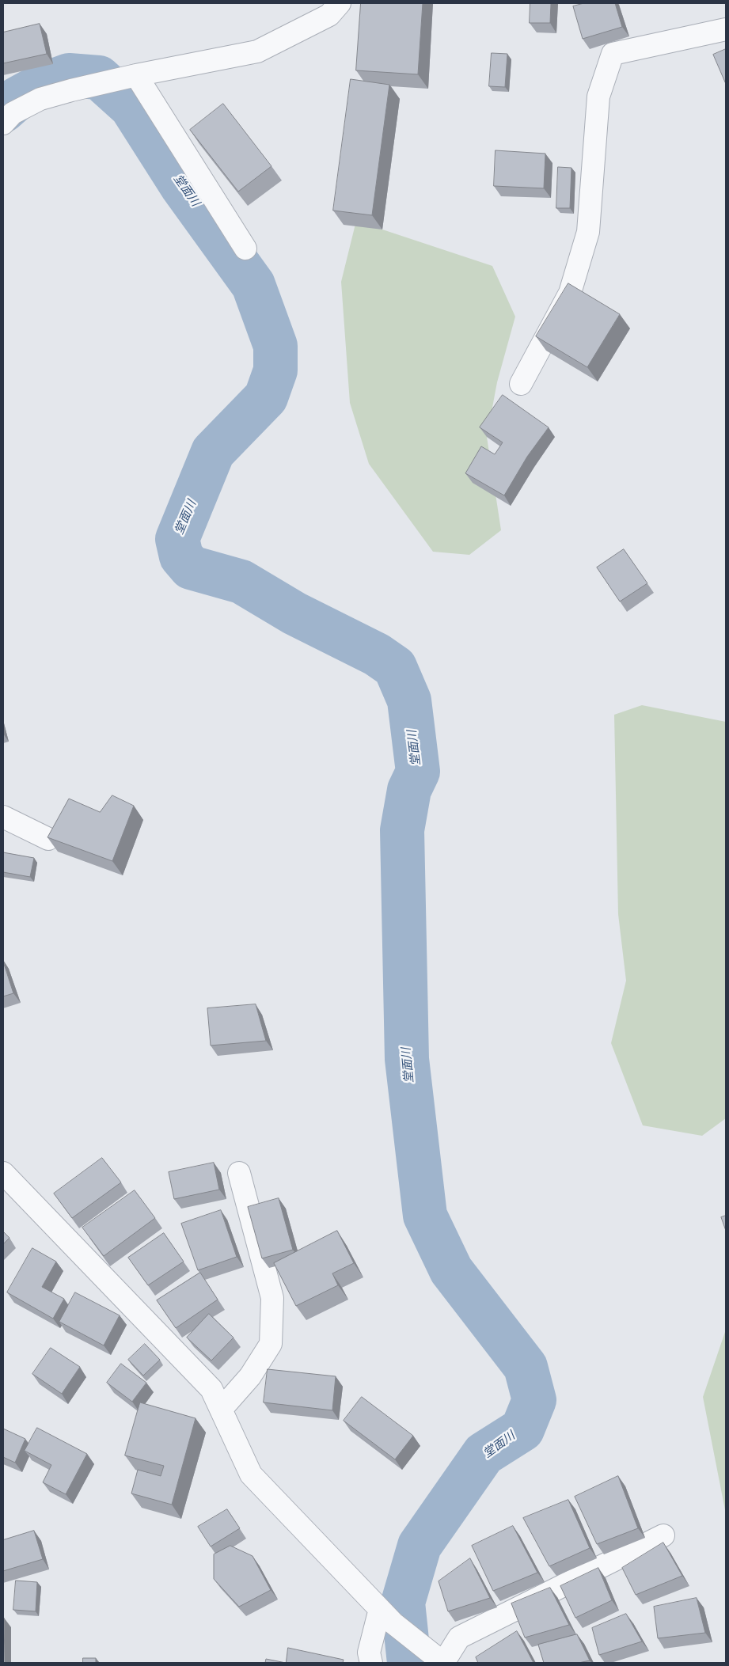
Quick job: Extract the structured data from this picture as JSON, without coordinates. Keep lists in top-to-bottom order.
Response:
{
  "water": ["堂面川"]
}
